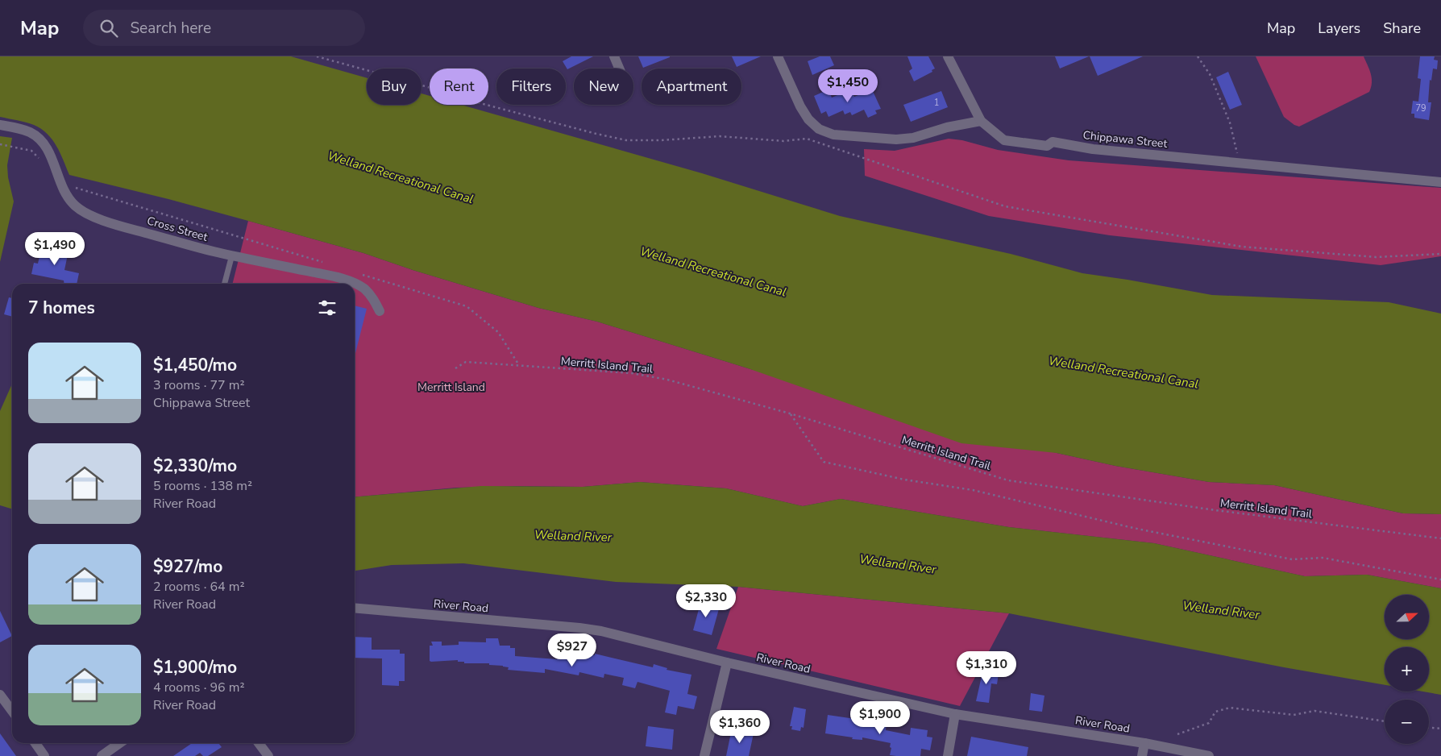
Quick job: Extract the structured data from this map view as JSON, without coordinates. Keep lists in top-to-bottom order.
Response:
{
  "streets": {
    "street": ["Chippawa Street", "Cross Street", "River Road"],
    "path": ["Merritt Island Trail"]
  },
  "water": ["Welland Recreational Canal", "Welland River"],
  "parks": ["Merritt Island"],
  "house_numbers": ["1", "79"],
  "north": "right",
  "page": {
    "header": "Map",
    "search": "Search here",
    "nav": ["Map", "Layers", "Share"],
    "chip": [
      "Buy",
      "Rent",
      "Filters",
      "New",
      "Apartment"
    ],
    "price": [
      "$1,450",
      "$1,490",
      "$2,330",
      "$927",
      "$1,310",
      "$1,900",
      "$1,360"
    ],
    "heading": "7 homes",
    "list": [
      {
        "name": "$1,450/mo",
        "note": "3 rooms · 77 m² · Chippawa Street"
      },
      {
        "name": "$2,330/mo",
        "note": "5 rooms · 138 m² · River Road"
      },
      {
        "name": "$927/mo",
        "note": "2 rooms · 64 m² · River Road"
      },
      {
        "name": "$1,900/mo",
        "note": "4 rooms · 96 m² · River Road"
      }
    ],
    "map_buttons": ["+", "−"]
  }
}
